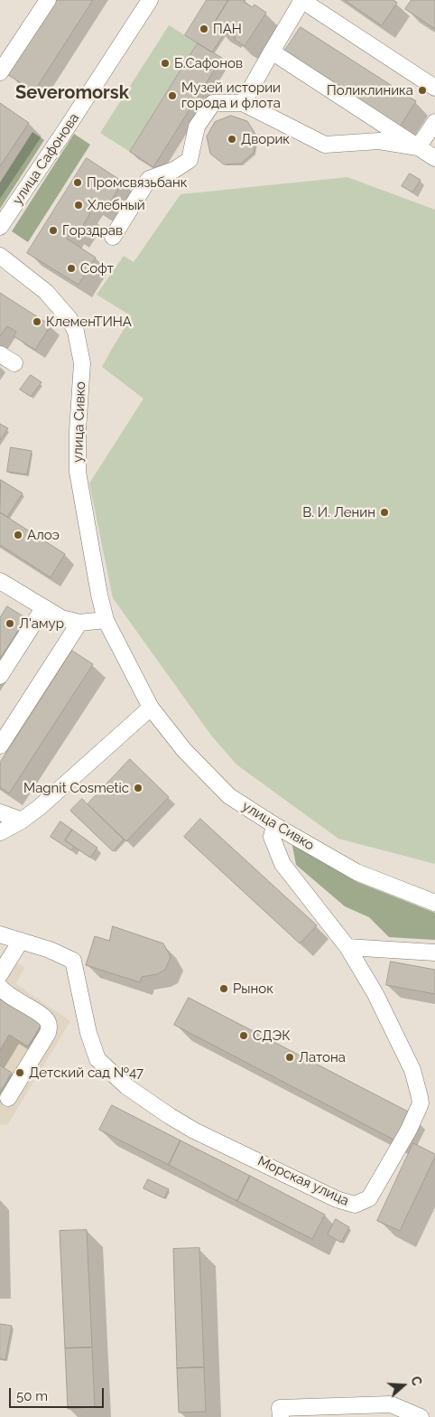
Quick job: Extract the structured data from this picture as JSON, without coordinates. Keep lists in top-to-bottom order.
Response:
{
  "streets": {
    "street": ["улица Сафонова", "улица Сивко", "Морская улица"]
  },
  "crossings": [
    ["улица Сивко", "Морская улица"]
  ],
  "districts": ["Severomorsk"],
  "places": [
    "ПАН",
    "Б.Сафонов",
    "Поликлиника",
    "Музей истории города и флота",
    "Дворик",
    "Промсвязьбанк",
    "Хлебный",
    "Горздрав",
    "Софт",
    "КлеменТИНА",
    "В. И. Ленин",
    "Алоэ",
    "Л'амур",
    "Magnit Cosmetic",
    "Рынок",
    "СДЭК",
    "Латона",
    "Детский сад №47"
  ],
  "scale_bar": "50 m",
  "north": "right"
}
